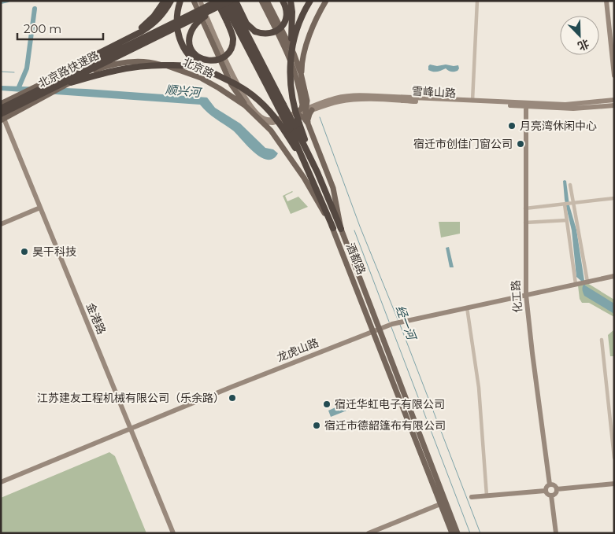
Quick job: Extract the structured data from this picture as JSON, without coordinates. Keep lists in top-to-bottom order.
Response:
{
  "streets": {
    "highway": ["北京路快速路", "酒都路"],
    "main road": ["北京路"],
    "street": [
      "雪峰山路",
      "化工路",
      "金港路",
      "龙虎山路"
    ]
  },
  "crossings": [
    ["北京路", "北京路快速路"],
    ["北京路", "酒都路"],
    ["北京路", "金港路"],
    ["北京路快速路", "酒都路"],
    ["北京路快速路", "金港路"],
    ["雪峰山路", "化工路"],
    ["酒都路", "龙虎山路"],
    ["化工路", "龙虎山路"],
    ["金港路", "龙虎山路"]
  ],
  "water": ["顺兴河", "经一河"],
  "places": [
    "月亮湾休闲中心",
    "宿迁市创佳门窗公司",
    "昊干科技",
    "江苏建友工程机械有限公司（乐余路）",
    "宿迁华虹电子有限公司",
    "宿迁市德韶篷布有限公司"
  ],
  "scale_bar": "200 m",
  "north": "bottom right"
}
